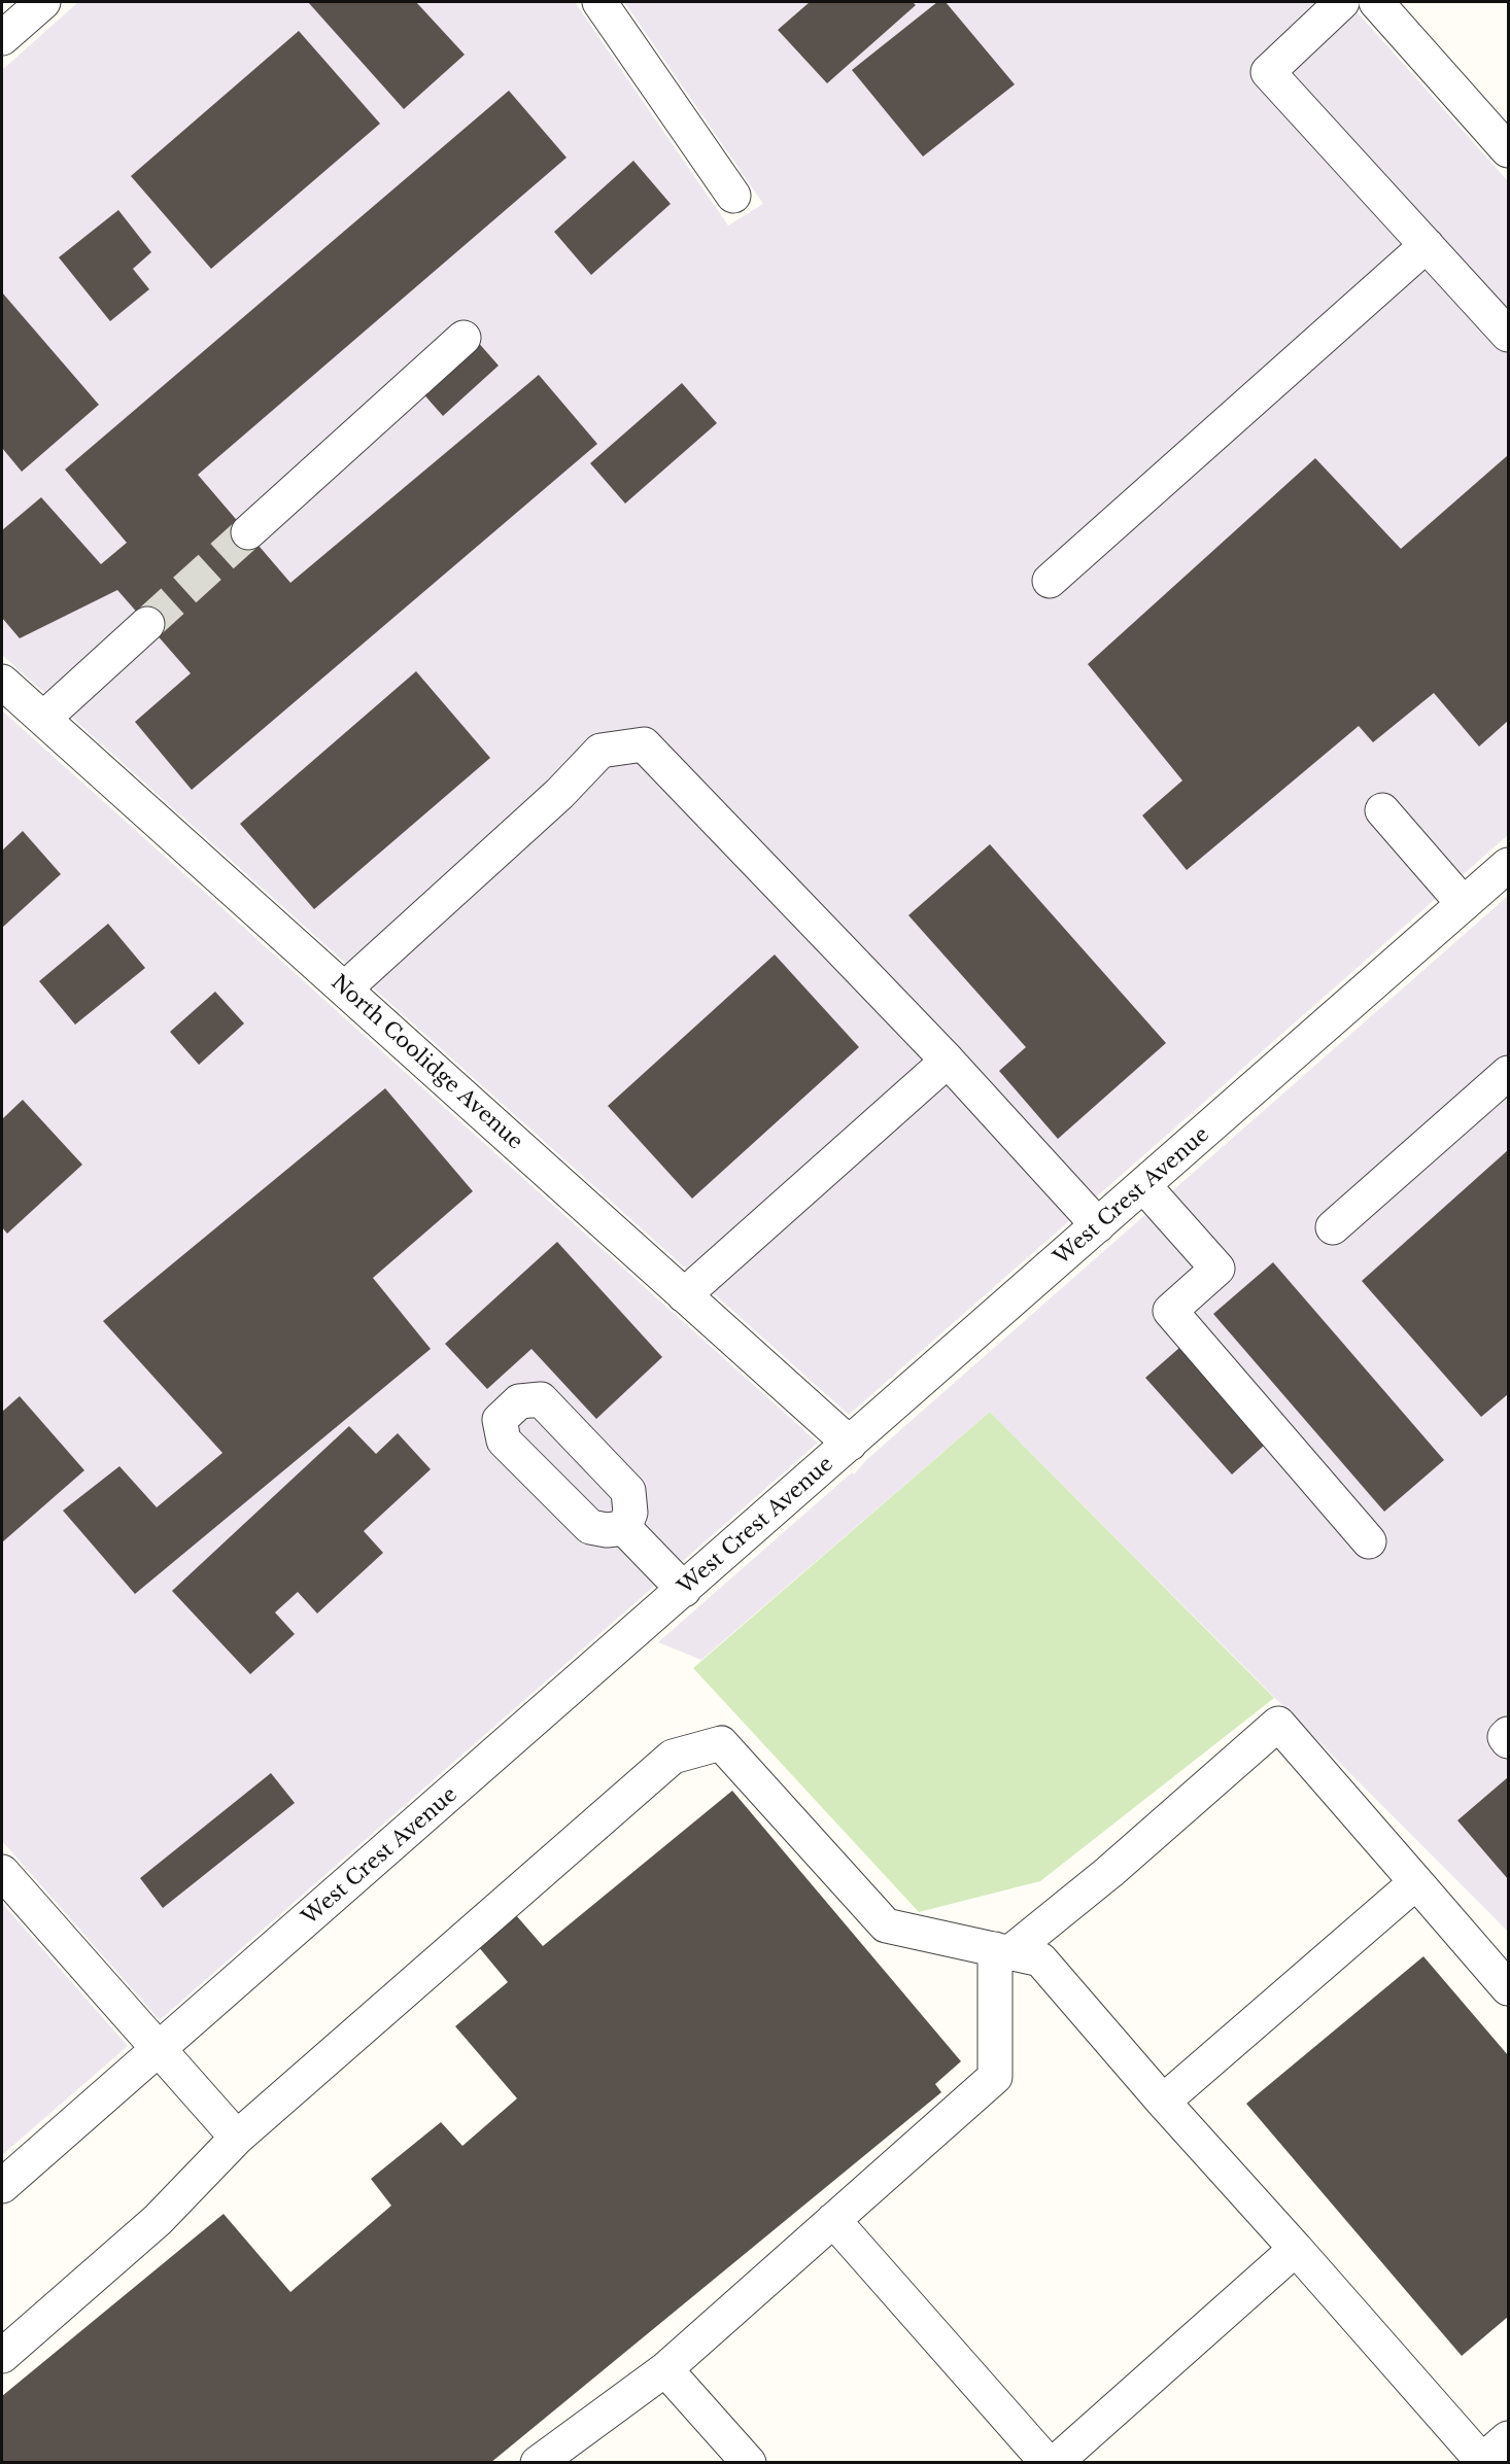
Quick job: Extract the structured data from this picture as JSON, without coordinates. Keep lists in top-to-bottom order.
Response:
{
  "streets": {
    "street": ["North Coolidge Avenue", "West Crest Avenue"]
  },
  "crossings": [
    ["North Coolidge Avenue", "West Crest Avenue"]
  ]
}
